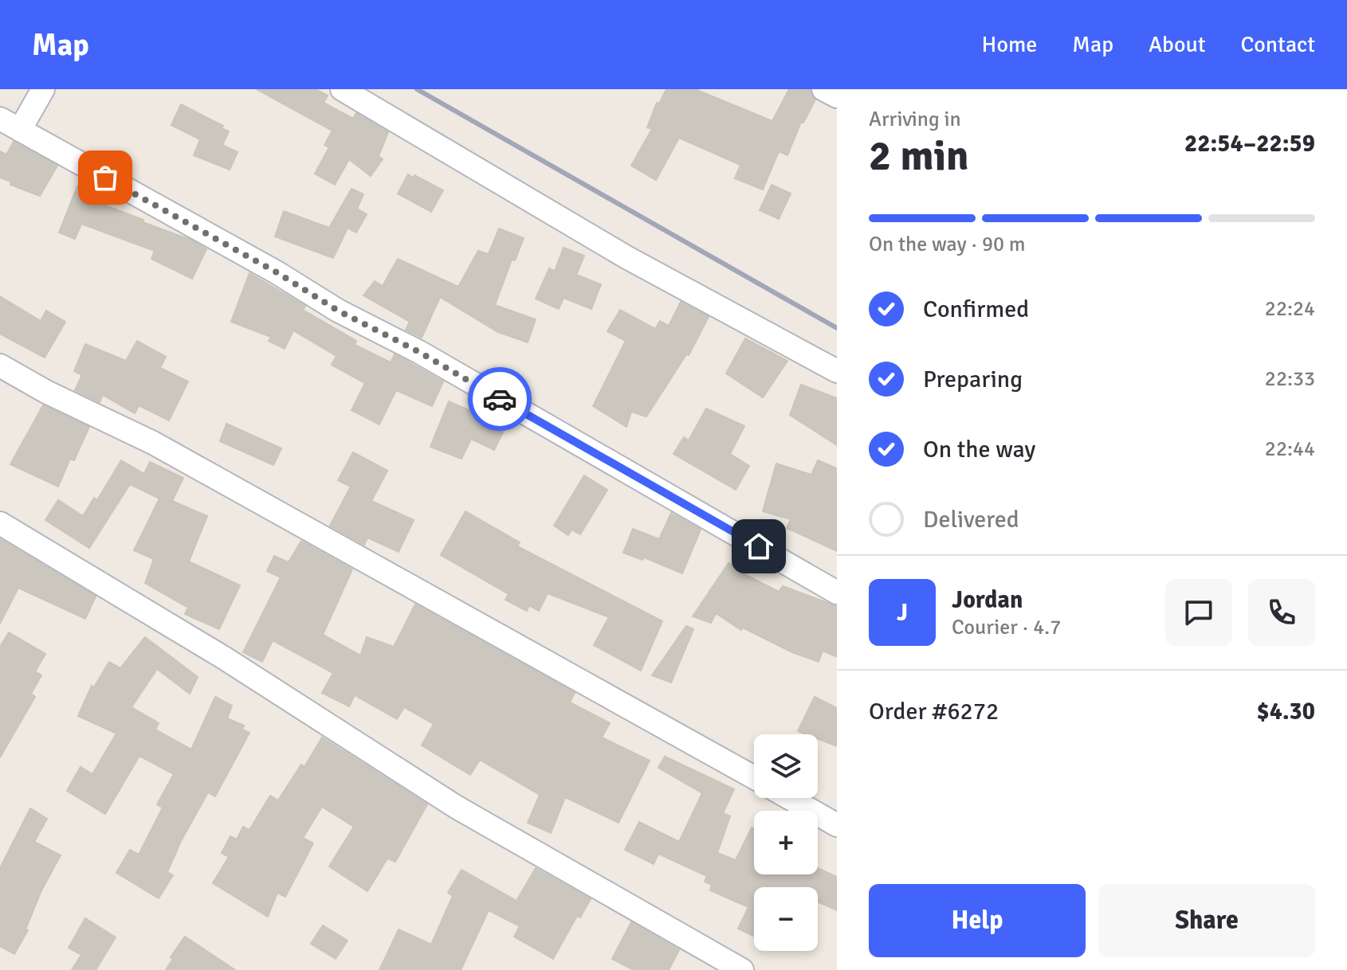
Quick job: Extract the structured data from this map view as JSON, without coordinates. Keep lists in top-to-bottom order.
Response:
{
  "page": {
    "header": "Map",
    "nav": [
      "Home",
      "Map",
      "About",
      "Contact"
    ],
    "heading": ["2 min", "Arriving in", "22:54–22:59"],
    "panel": [
      "Jordan",
      "Courier · 4.7",
      "Order #6272",
      "$4.30"
    ],
    "bar": "On the way · 90 m",
    "list": [
      ["Confirmed", "22:24"],
      ["Preparing", "22:33"],
      ["On the way", "22:44"],
      "Delivered"
    ],
    "round": "J",
    "map_buttons": ["+", "−"],
    "buttons": ["Help", "Share"]
  }
}
